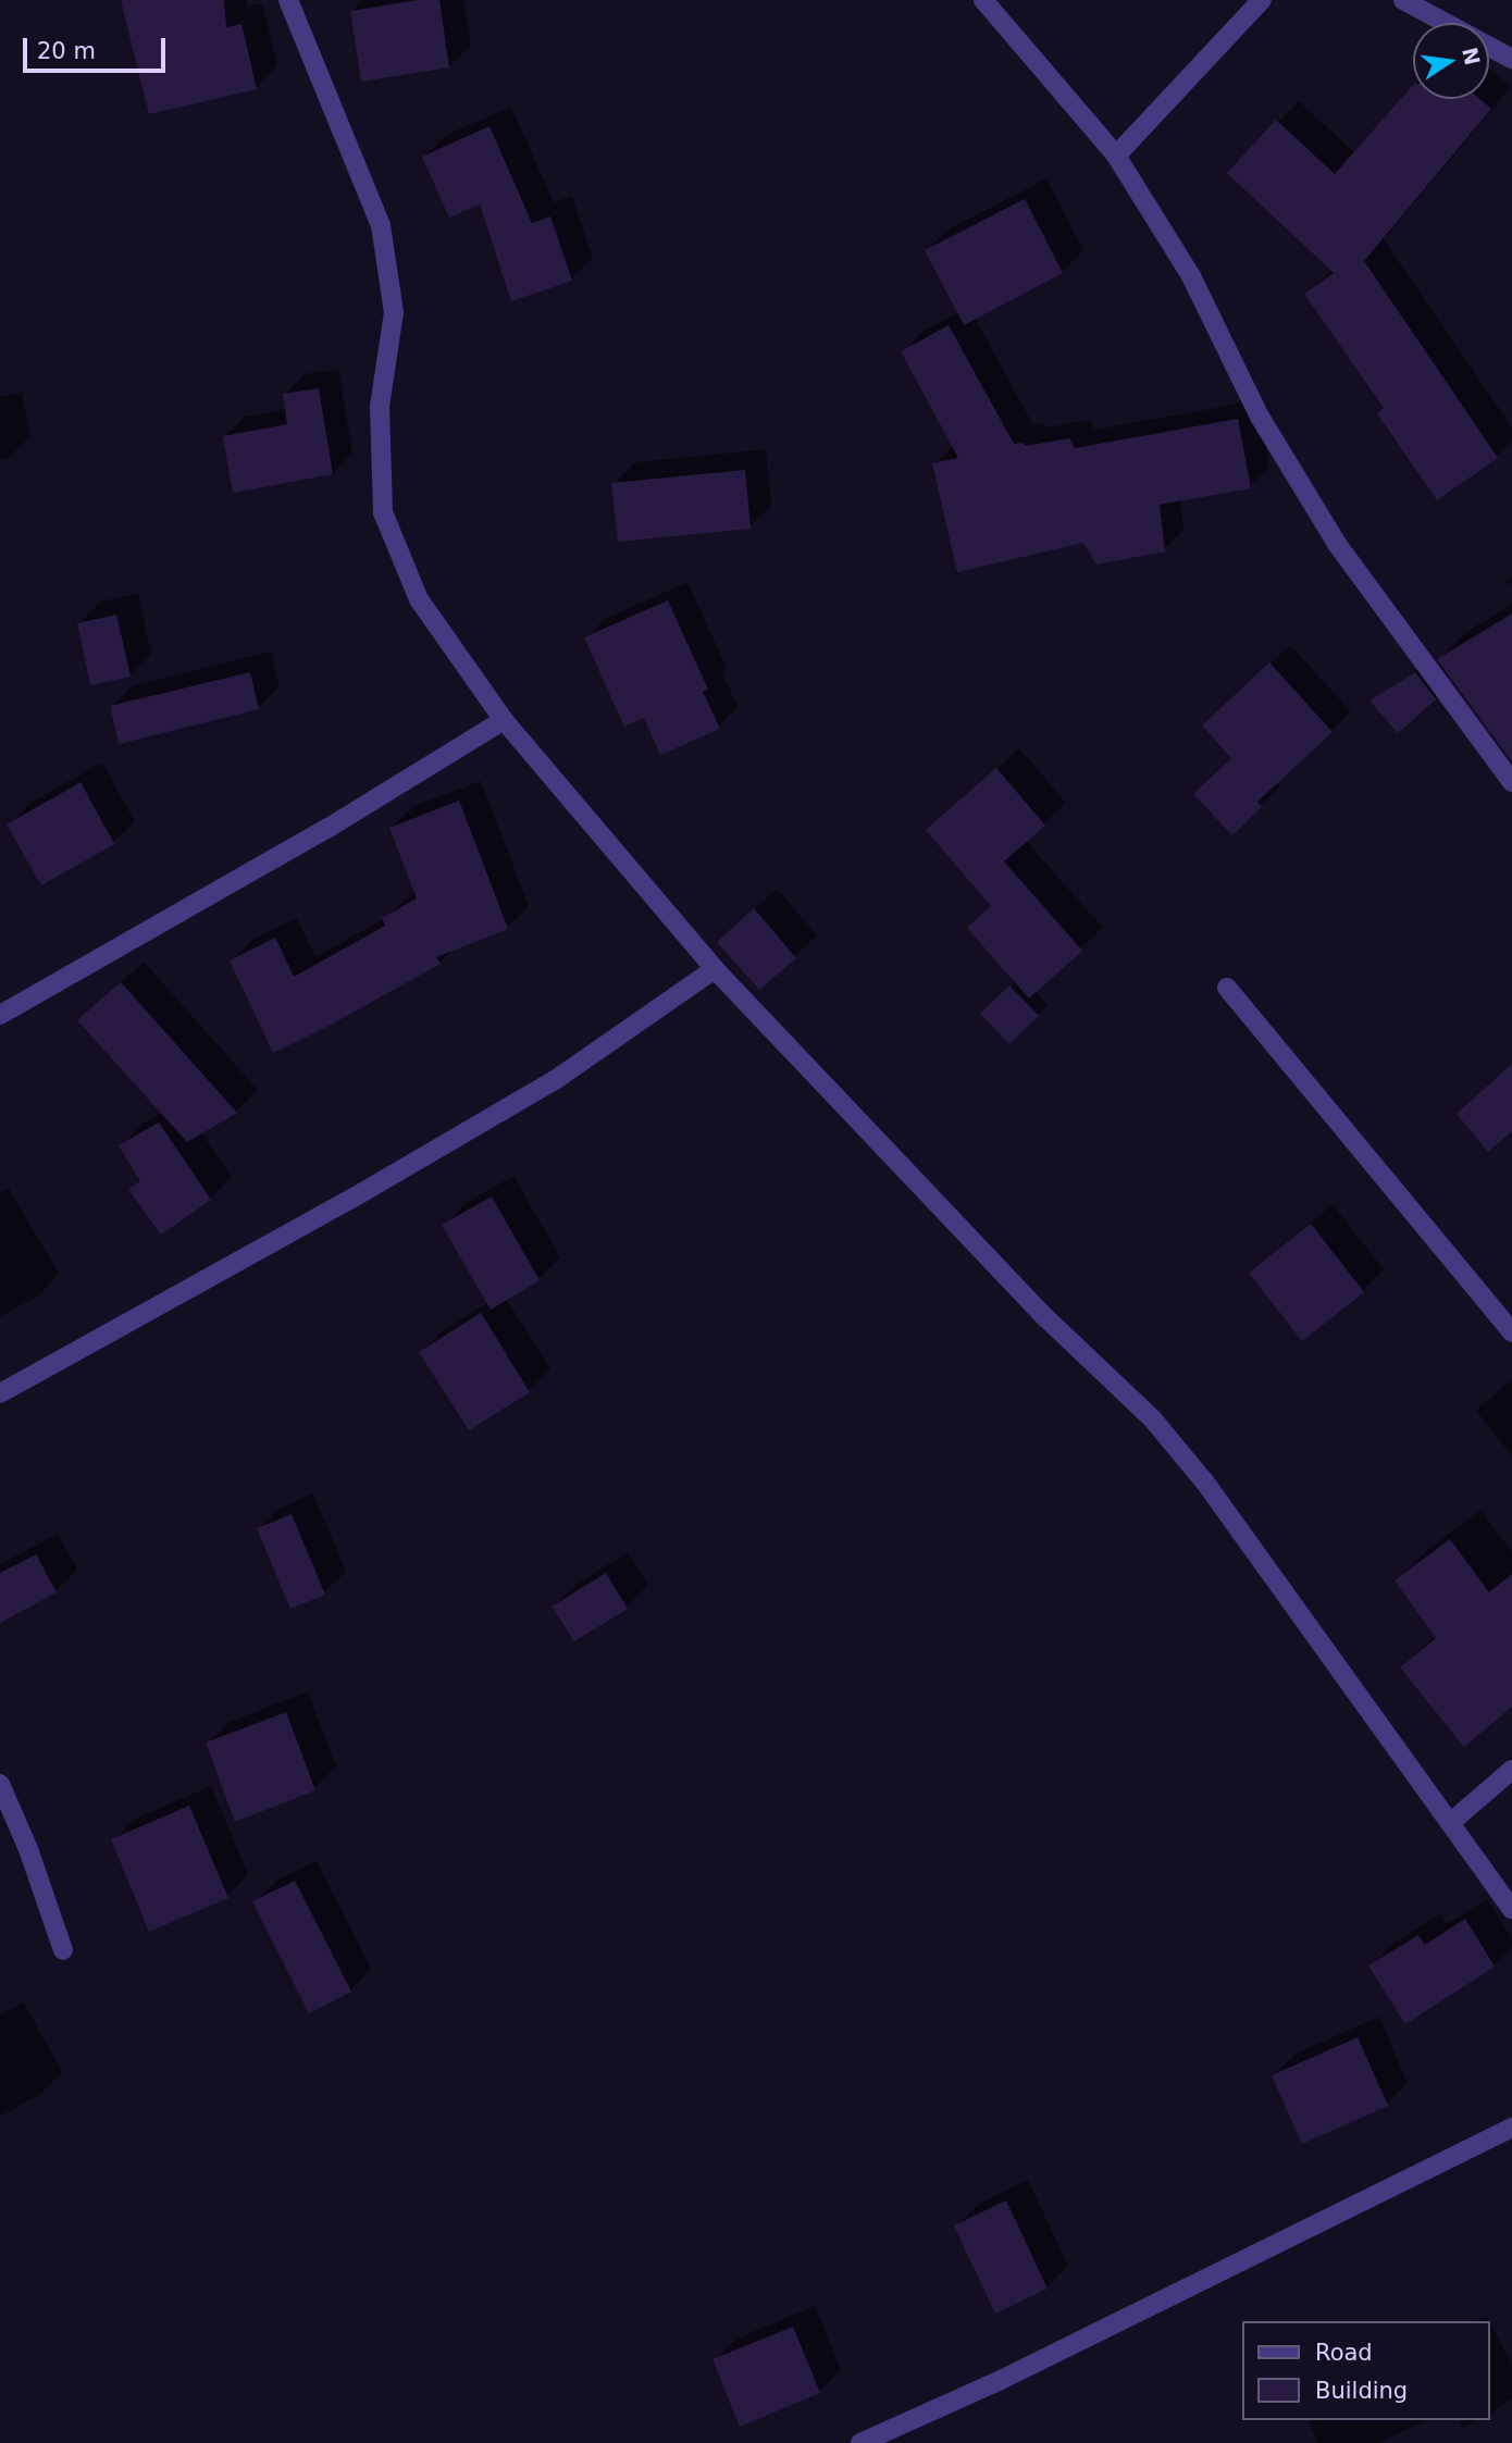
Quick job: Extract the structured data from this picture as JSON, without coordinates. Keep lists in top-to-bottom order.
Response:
{
  "legend": ["Road", "Building"],
  "scale_bar": "20 m",
  "north": "right"
}
